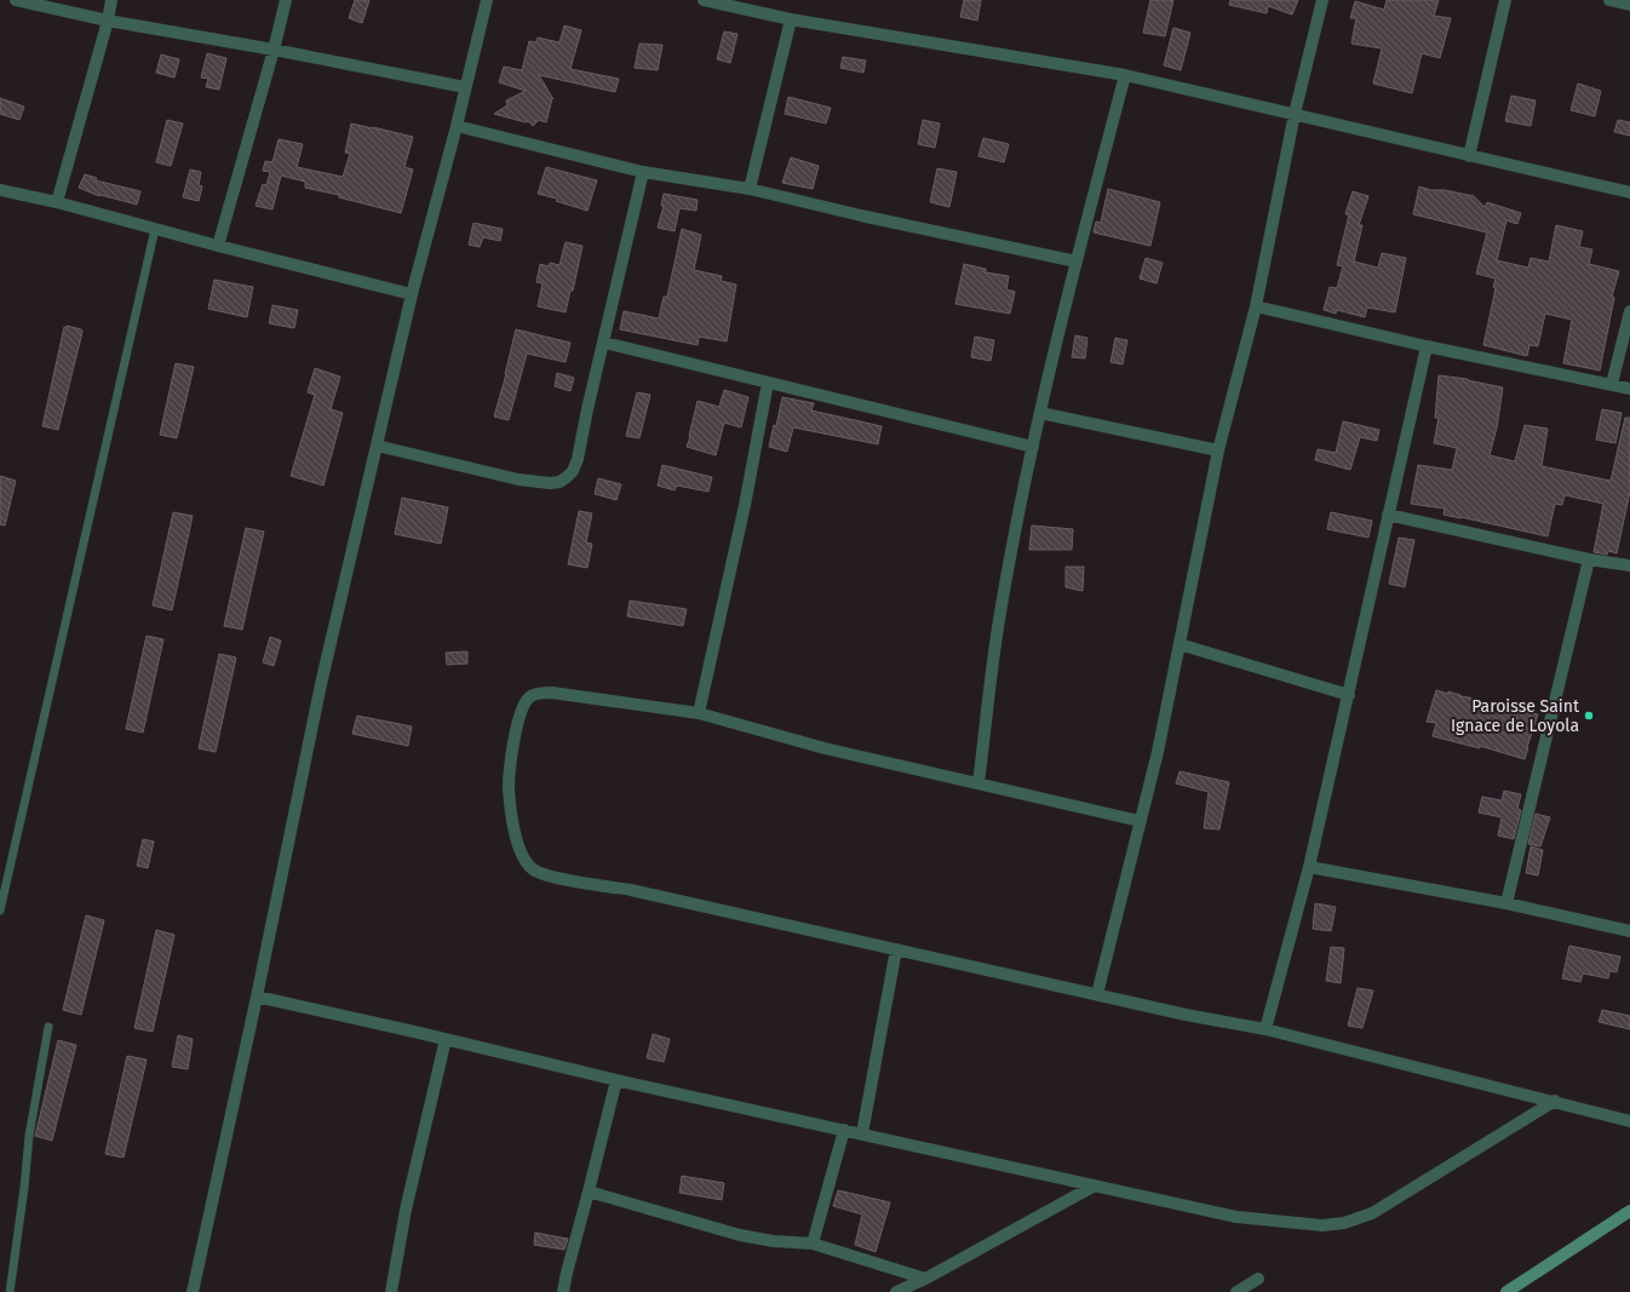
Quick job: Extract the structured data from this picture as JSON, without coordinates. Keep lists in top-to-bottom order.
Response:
{
  "places": ["Paroisse Saint Ignace de Loyola"]
}
